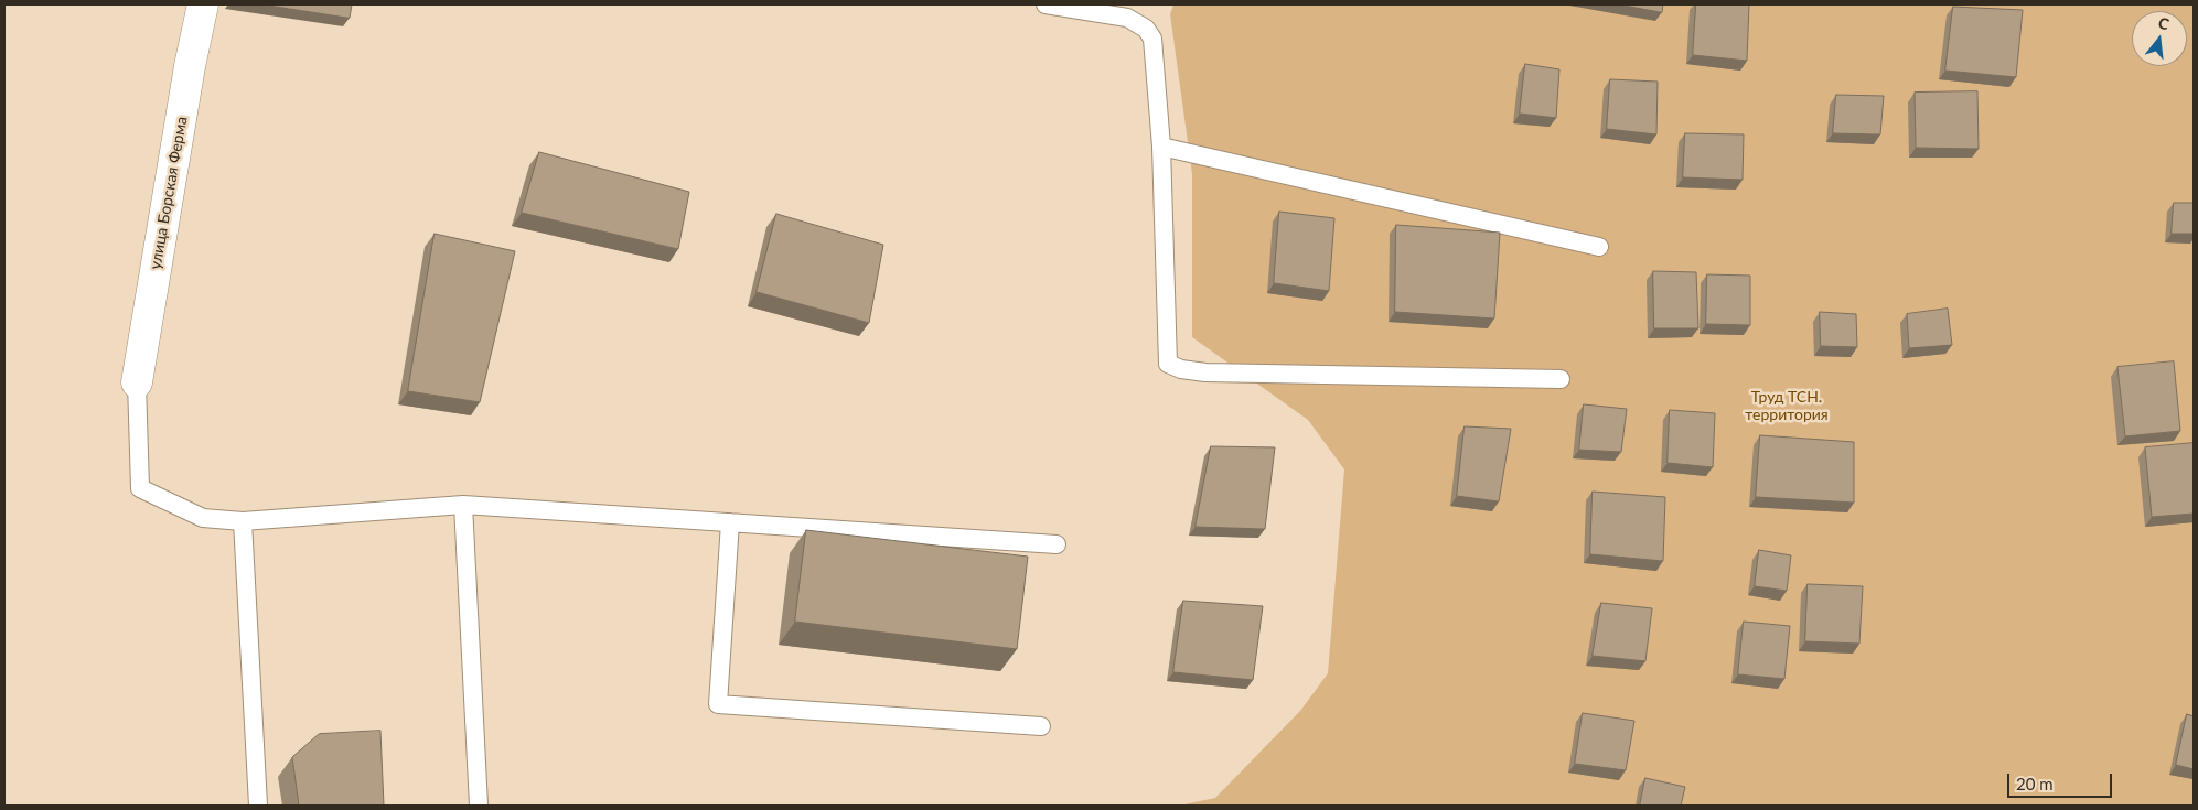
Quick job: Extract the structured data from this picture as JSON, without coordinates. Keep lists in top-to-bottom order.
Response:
{
  "streets": {
    "street": ["улица Борская Ферма"]
  },
  "parks": ["Труд ТСН. территория"],
  "scale_bar": "20 m",
  "north": "top"
}
